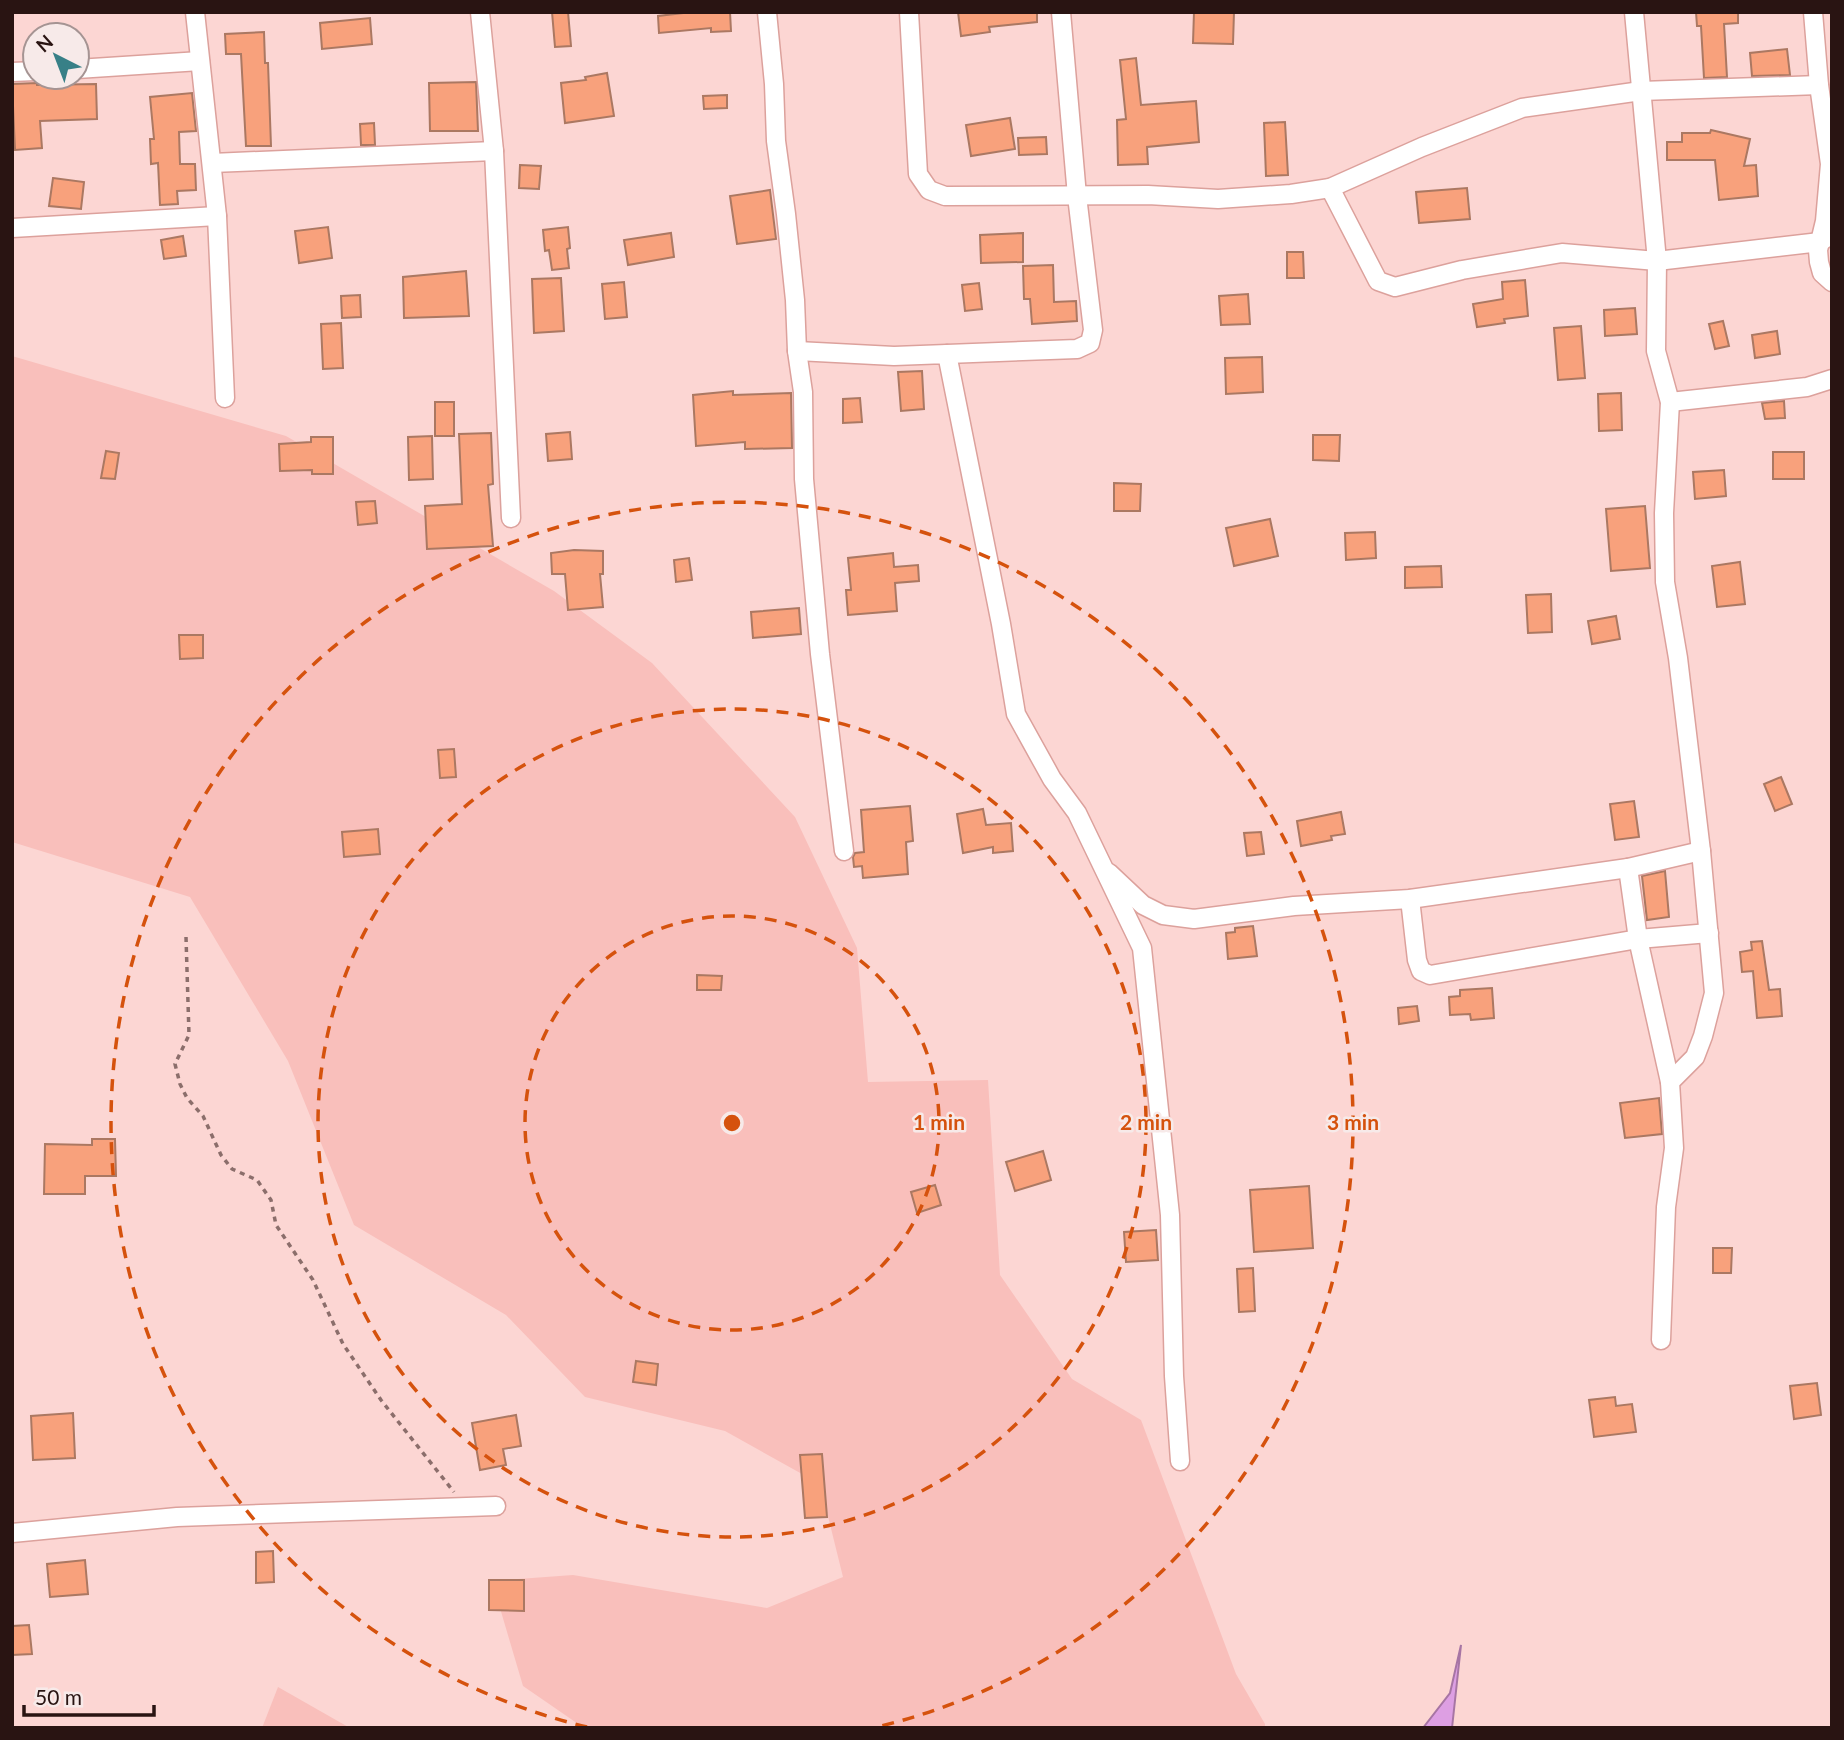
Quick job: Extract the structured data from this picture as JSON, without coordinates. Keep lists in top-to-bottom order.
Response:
{
  "scale_bar": "50 m",
  "north": "top left",
  "rings": ["1 min", "2 min", "3 min"]
}
